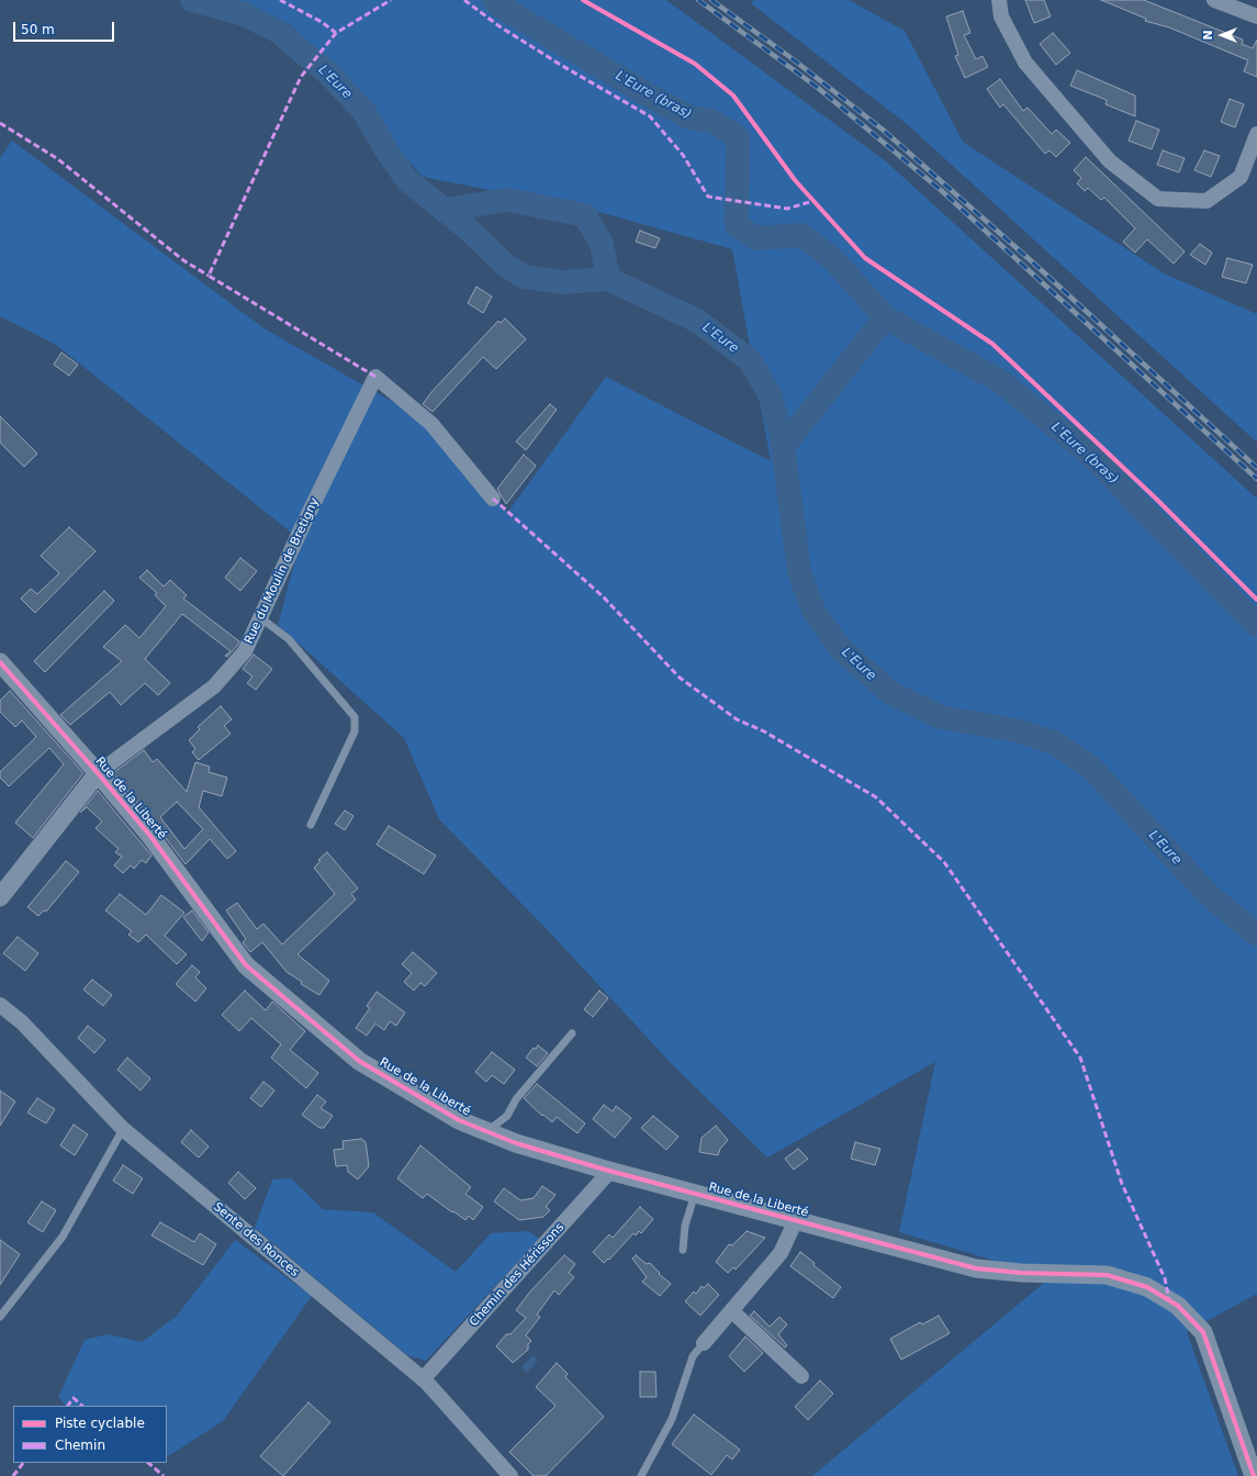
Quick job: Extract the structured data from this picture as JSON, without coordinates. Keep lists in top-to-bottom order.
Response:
{
  "streets": {
    "street": [
      "Rue du Moulin de Bretigny",
      "Rue de la Liberté",
      "Sente des Ronces",
      "Chemin des Hérissons"
    ]
  },
  "crossings": [
    ["Rue du Moulin de Bretigny", "Rue de la Liberté"],
    ["Rue de la Liberté", "Chemin des Hérissons"],
    ["Sente des Ronces", "Chemin des Hérissons"]
  ],
  "water": ["L'Eure", "L'Eure (bras)"],
  "legend": ["Piste cyclable", "Chemin"],
  "scale_bar": "50 m",
  "north": "left"
}
